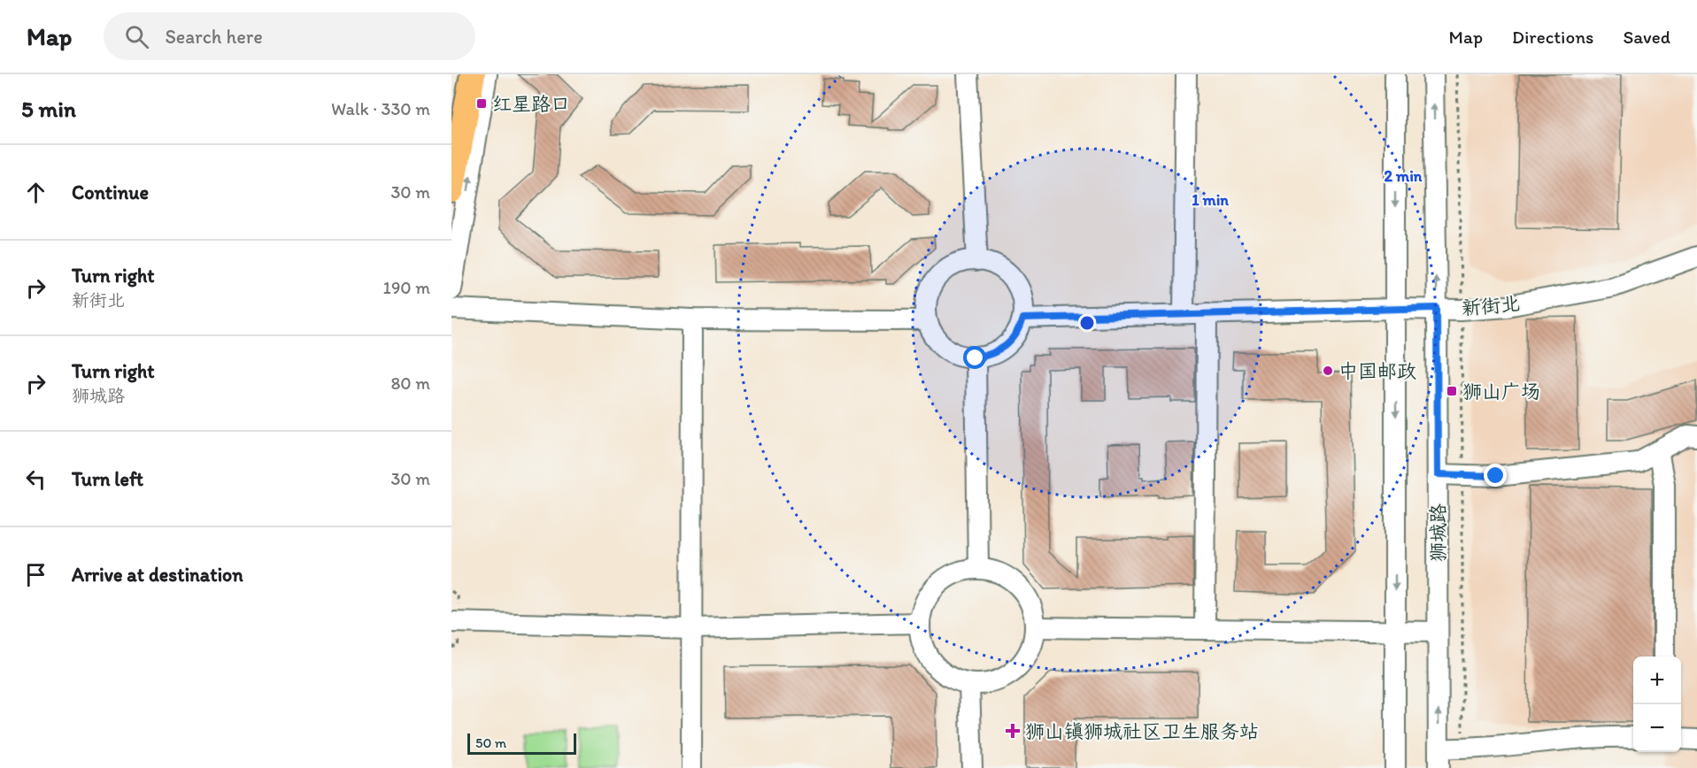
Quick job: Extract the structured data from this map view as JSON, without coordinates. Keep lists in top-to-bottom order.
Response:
{
  "streets": {
    "street": ["新街北", "狮城路"]
  },
  "crossings": [
    ["新街北", "狮城路"]
  ],
  "places": {
    "transit": ["红星路口", "狮山广场"],
    "other": ["中国邮政"],
    "health": ["狮山镇狮城社区卫生服务站"]
  },
  "scale_bar": "50 m",
  "page": {
    "header": "Map",
    "search": "Search here",
    "nav": ["Map", "Directions", "Saved"],
    "heading": ["5 min", "Walk · 330 m"],
    "list": [
      ["Continue", "30 m"],
      ["Turn right", "新街北", "190 m"],
      ["Turn right", "狮城路", "80 m"],
      ["Turn left", "30 m"],
      "Arrive at destination"
    ],
    "map_buttons": ["+", "−"],
    "scale": "50 m"
  },
  "rings": ["2 min", "1 min"]
}
